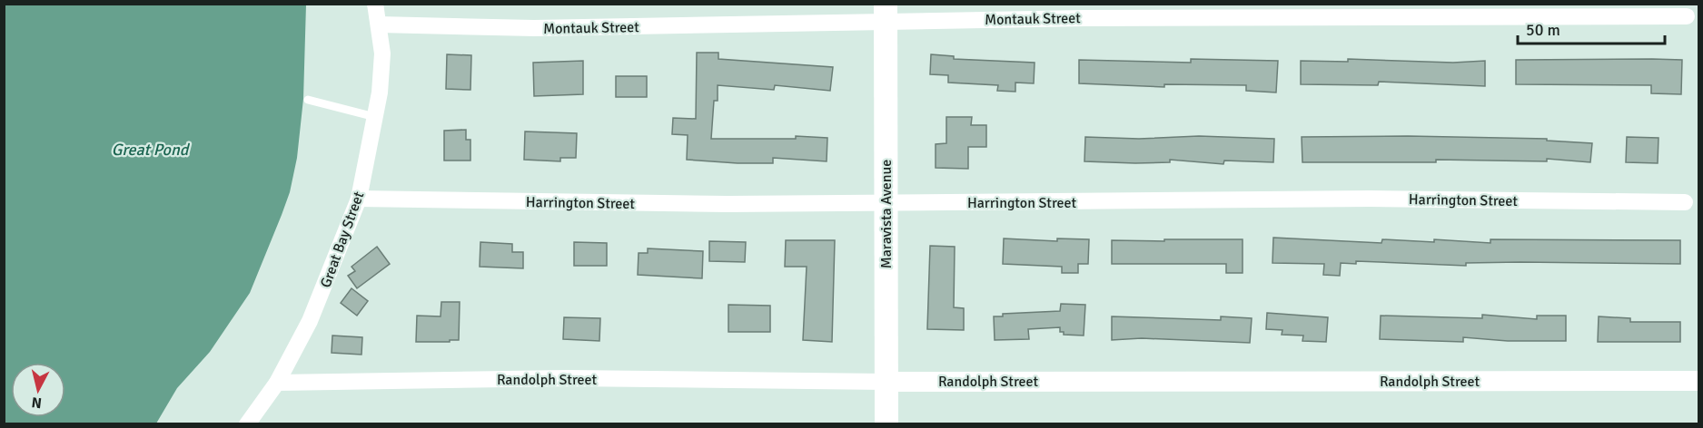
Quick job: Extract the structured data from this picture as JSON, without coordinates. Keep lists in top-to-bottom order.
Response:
{
  "streets": {
    "main road": ["Maravista Avenue"],
    "street": [
      "Montauk Street",
      "Harrington Street",
      "Great Bay Street",
      "Randolph Street"
    ]
  },
  "crossings": [
    ["Montauk Street", "Maravista Avenue"],
    ["Montauk Street", "Great Bay Street"],
    ["Harrington Street", "Maravista Avenue"],
    ["Harrington Street", "Great Bay Street"],
    ["Maravista Avenue", "Randolph Street"],
    ["Great Bay Street", "Randolph Street"]
  ],
  "water": ["Great Pond"],
  "scale_bar": "50 m",
  "north": "bottom"
}
